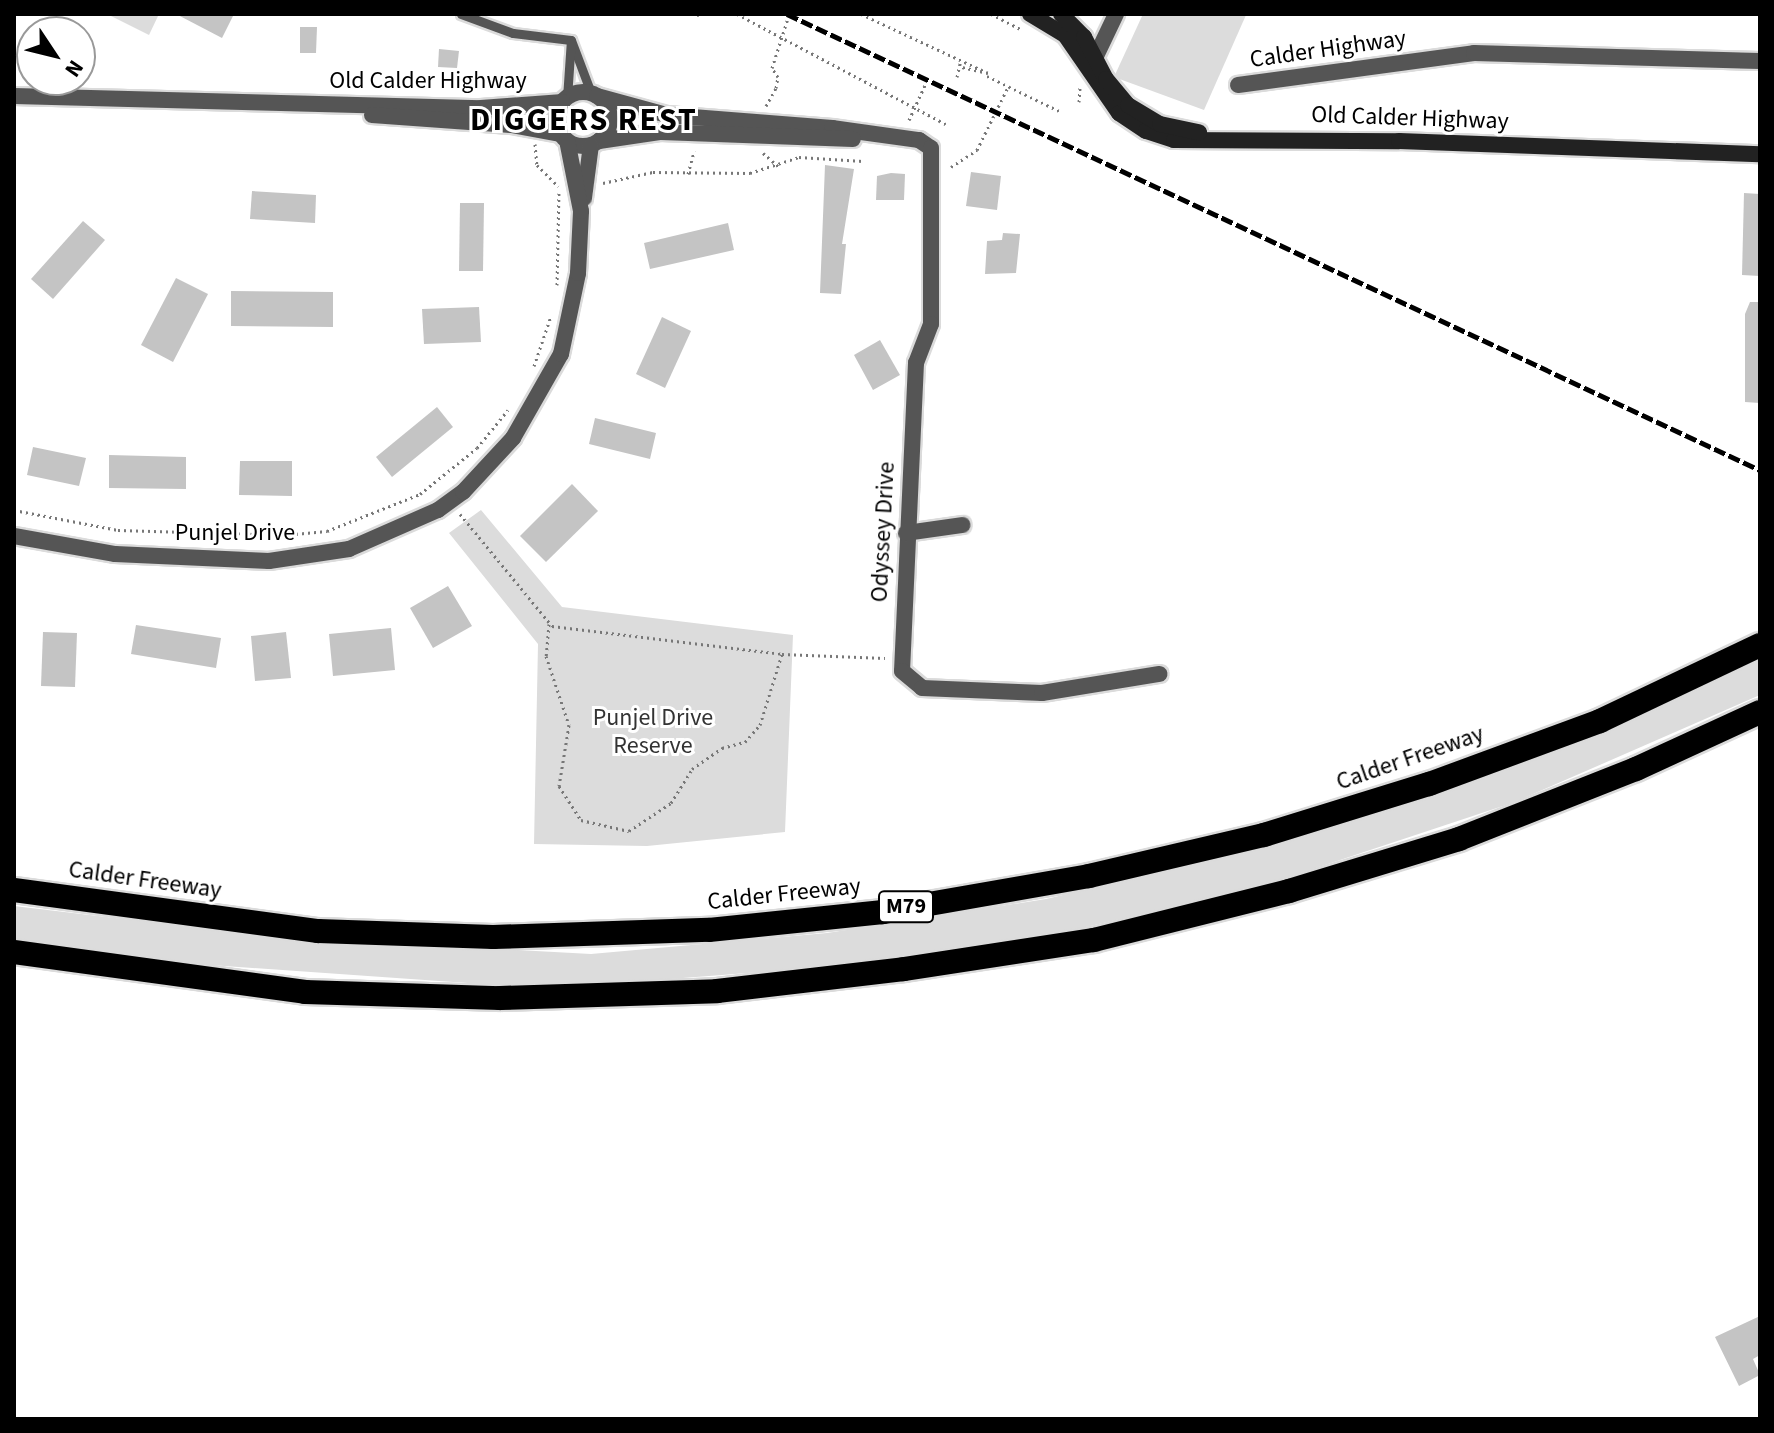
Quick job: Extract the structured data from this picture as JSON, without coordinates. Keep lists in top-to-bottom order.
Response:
{
  "streets": {
    "highway": ["Calder Freeway", "M79"],
    "street": [
      "Calder Highway",
      "Old Calder Highway",
      "Odyssey Drive",
      "Punjel Drive"
    ]
  },
  "crossings": [
    ["Old Calder Highway", "Punjel Drive"]
  ],
  "districts": ["DIGGERS REST"],
  "parks": ["Punjel Drive Reserve"],
  "north": "bottom right"
}
